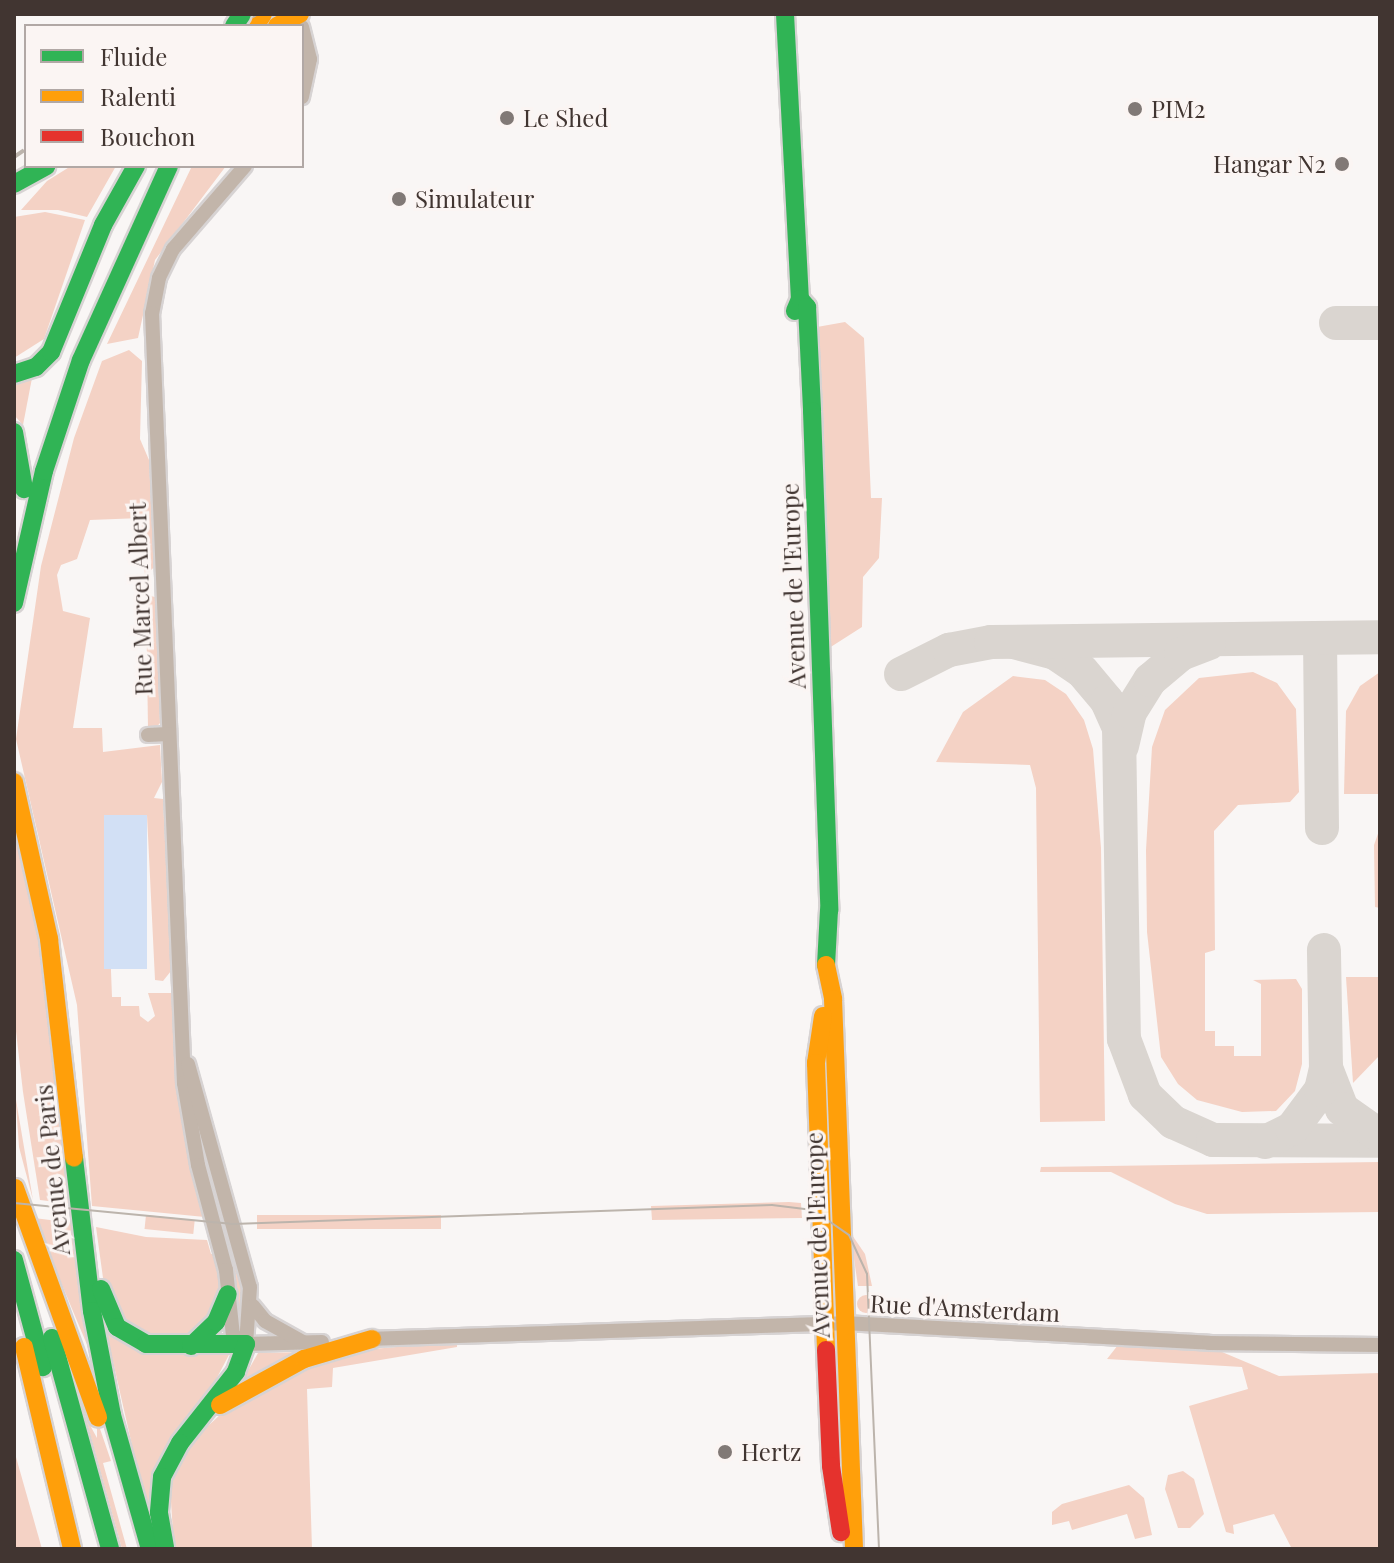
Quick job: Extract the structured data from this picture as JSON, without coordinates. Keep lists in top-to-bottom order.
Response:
{
  "streets": {
    "main road": ["Avenue de l'Europe", "Avenue de Paris"],
    "street": ["Rue Marcel Albert", "Rue d'Amsterdam"]
  },
  "crossings": [
    ["Avenue de l'Europe", "Rue d'Amsterdam"],
    ["Rue Marcel Albert", "Rue d'Amsterdam"]
  ],
  "places": [
    "PIM2",
    "Le Shed",
    "Hangar N2",
    "Simulateur",
    "Hertz"
  ],
  "legend": ["Fluide", "Ralenti", "Bouchon"]
}
